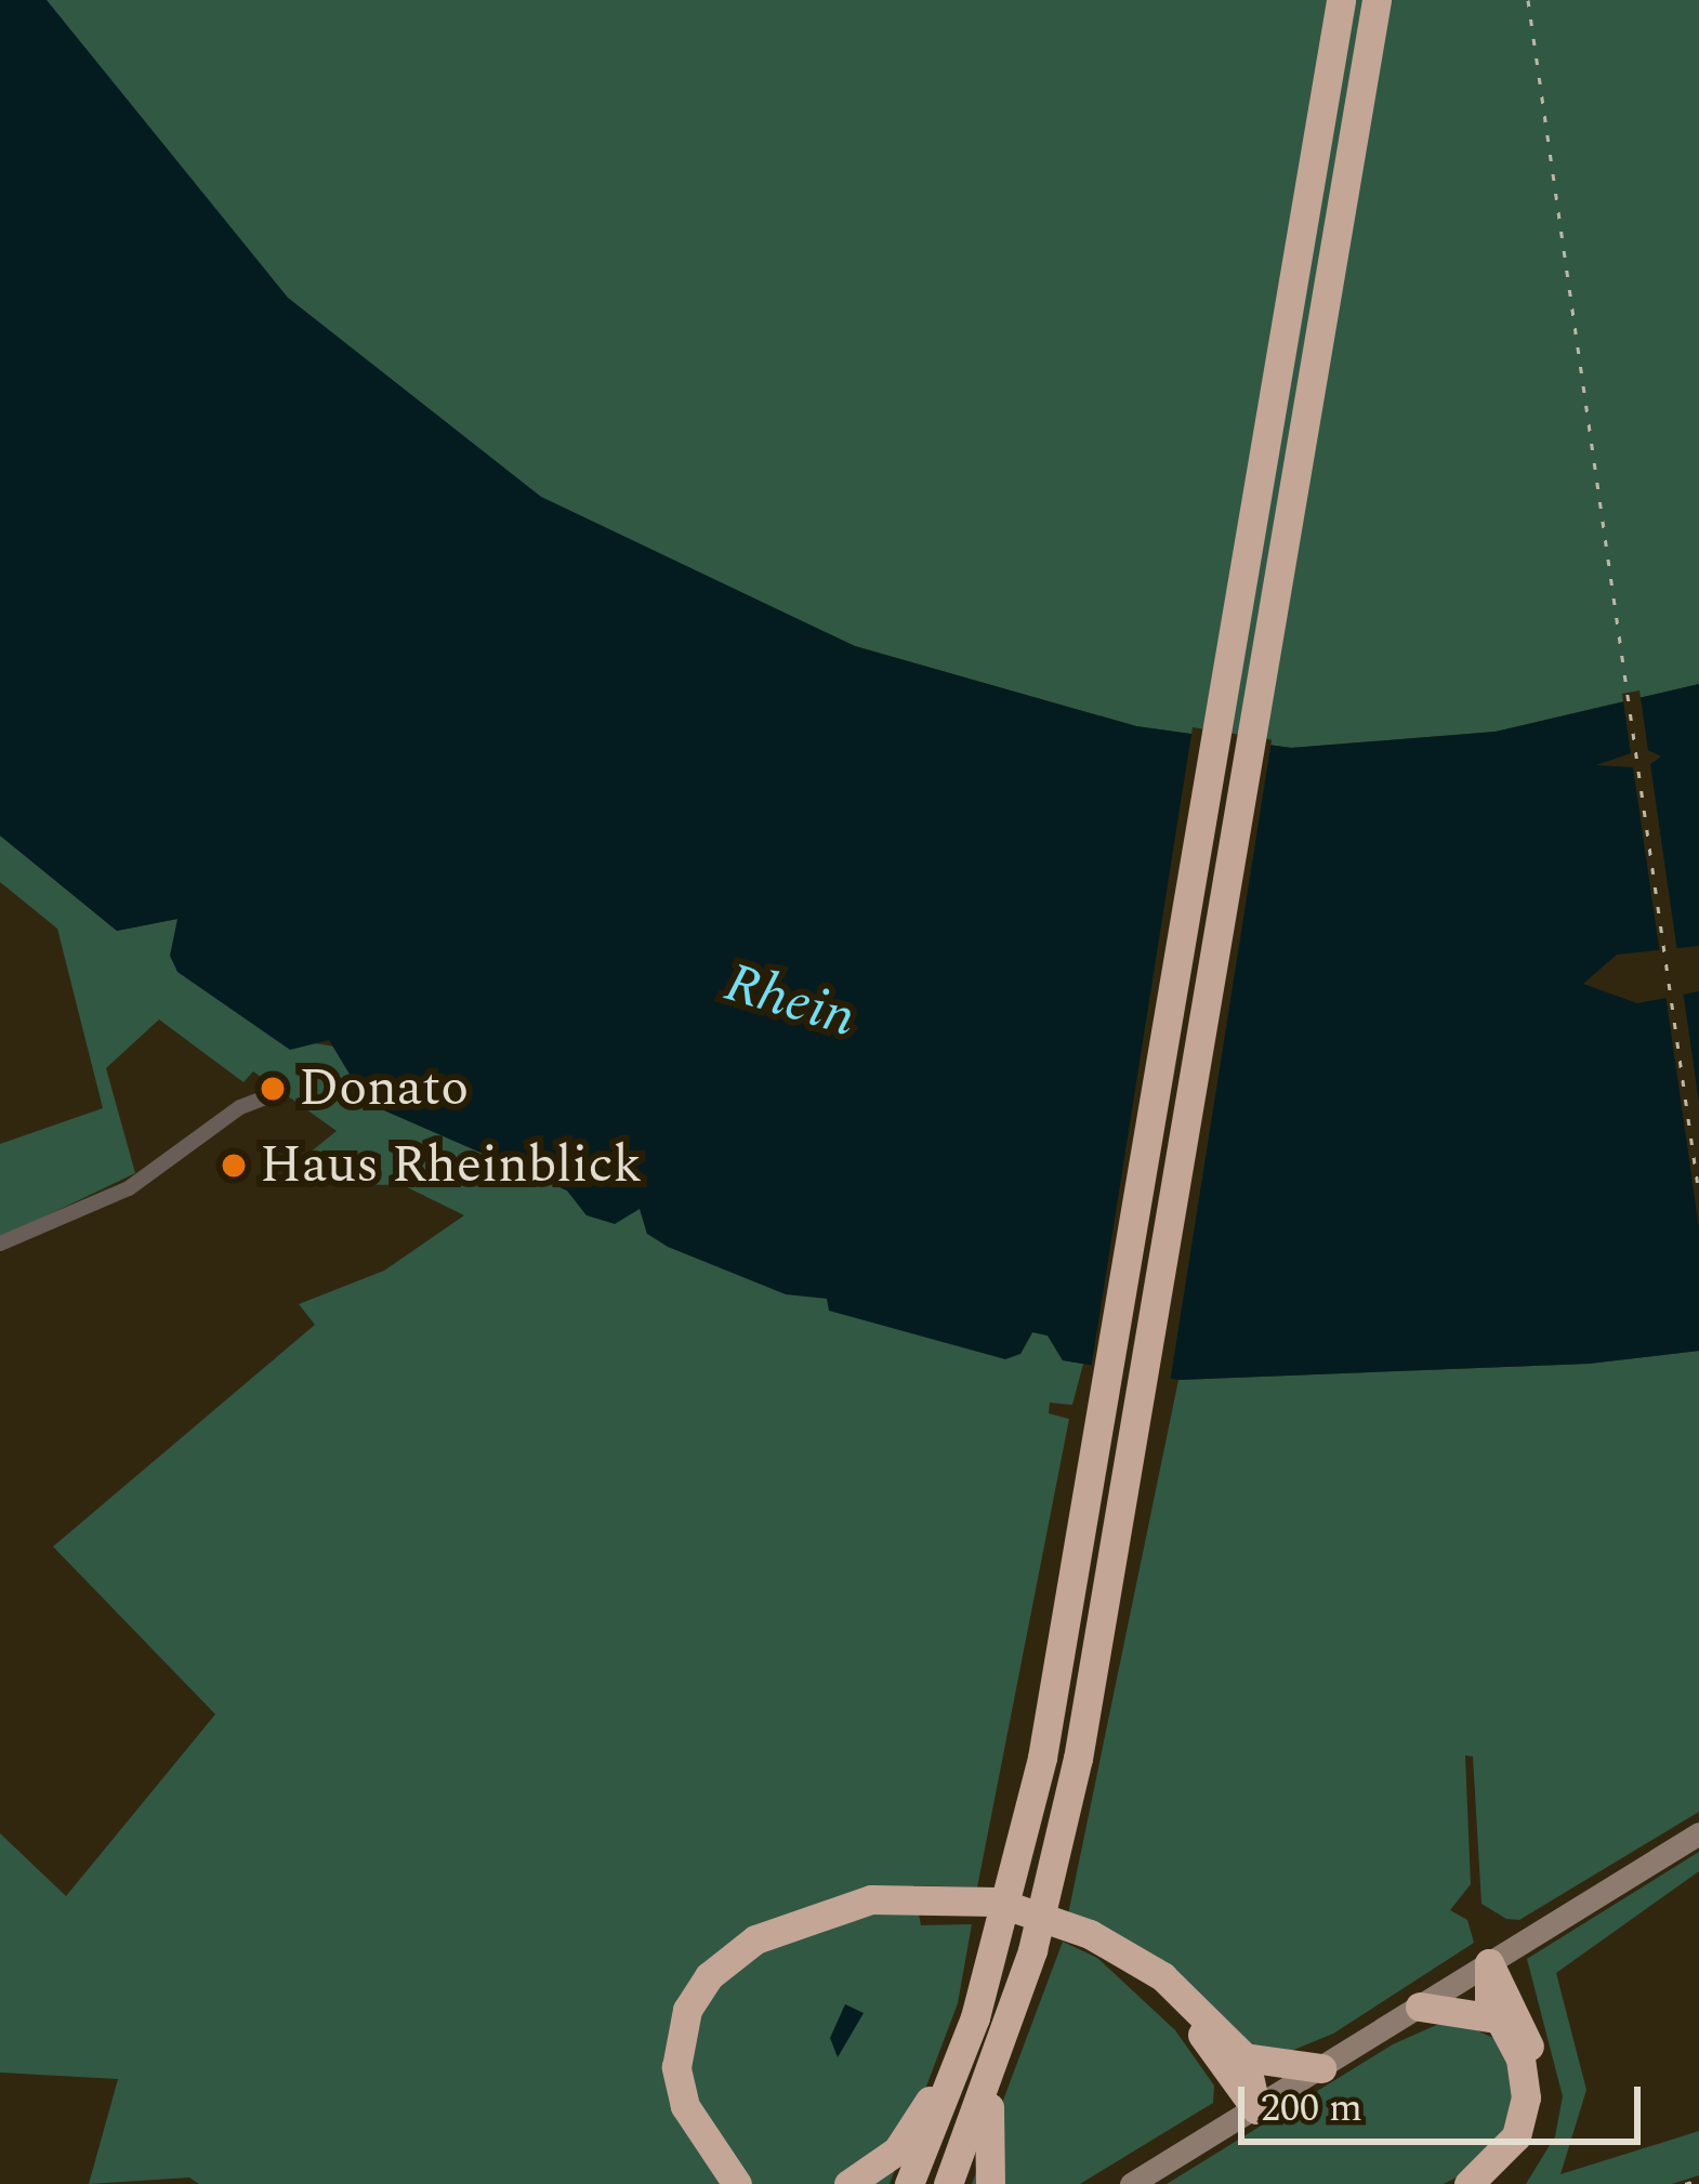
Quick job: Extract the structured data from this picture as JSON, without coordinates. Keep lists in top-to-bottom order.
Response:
{
  "water": ["Rhein"],
  "places": ["Donato", "Haus Rheinblick"],
  "scale_bar": "200 m"
}
